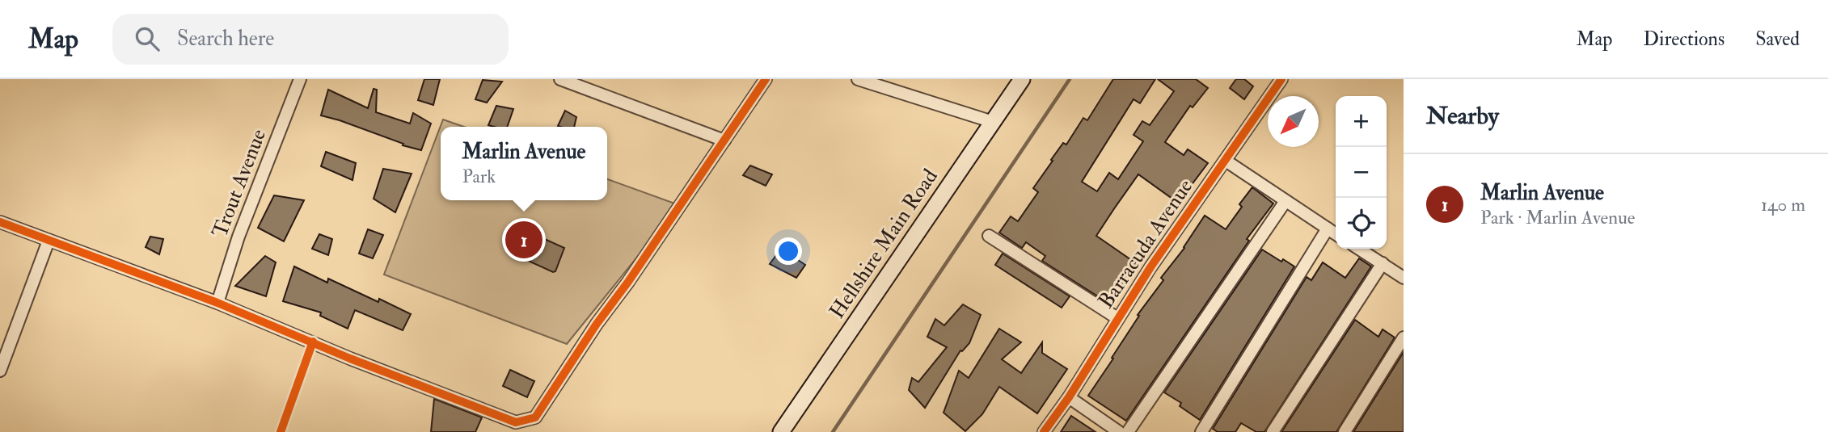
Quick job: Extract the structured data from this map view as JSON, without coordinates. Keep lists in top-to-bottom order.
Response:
{
  "streets": {
    "main road": ["Hellshire Main Road"],
    "street": ["Trout Avenue", "Barracuda Avenue"]
  },
  "north": "bottom left",
  "page": {
    "header": "Map",
    "search": "Search here",
    "nav": ["Map", "Directions", "Saved"],
    "heading": "Nearby",
    "map_buttons": ["+", "−"],
    "popup": ["Marlin Avenue", "Park"],
    "list": [
      {
        "mark": "1",
        "name": "Marlin Avenue",
        "note": "Park · Marlin Avenue",
        "value": "140 m"
      }
    ],
    "pins": "1"
  }
}
